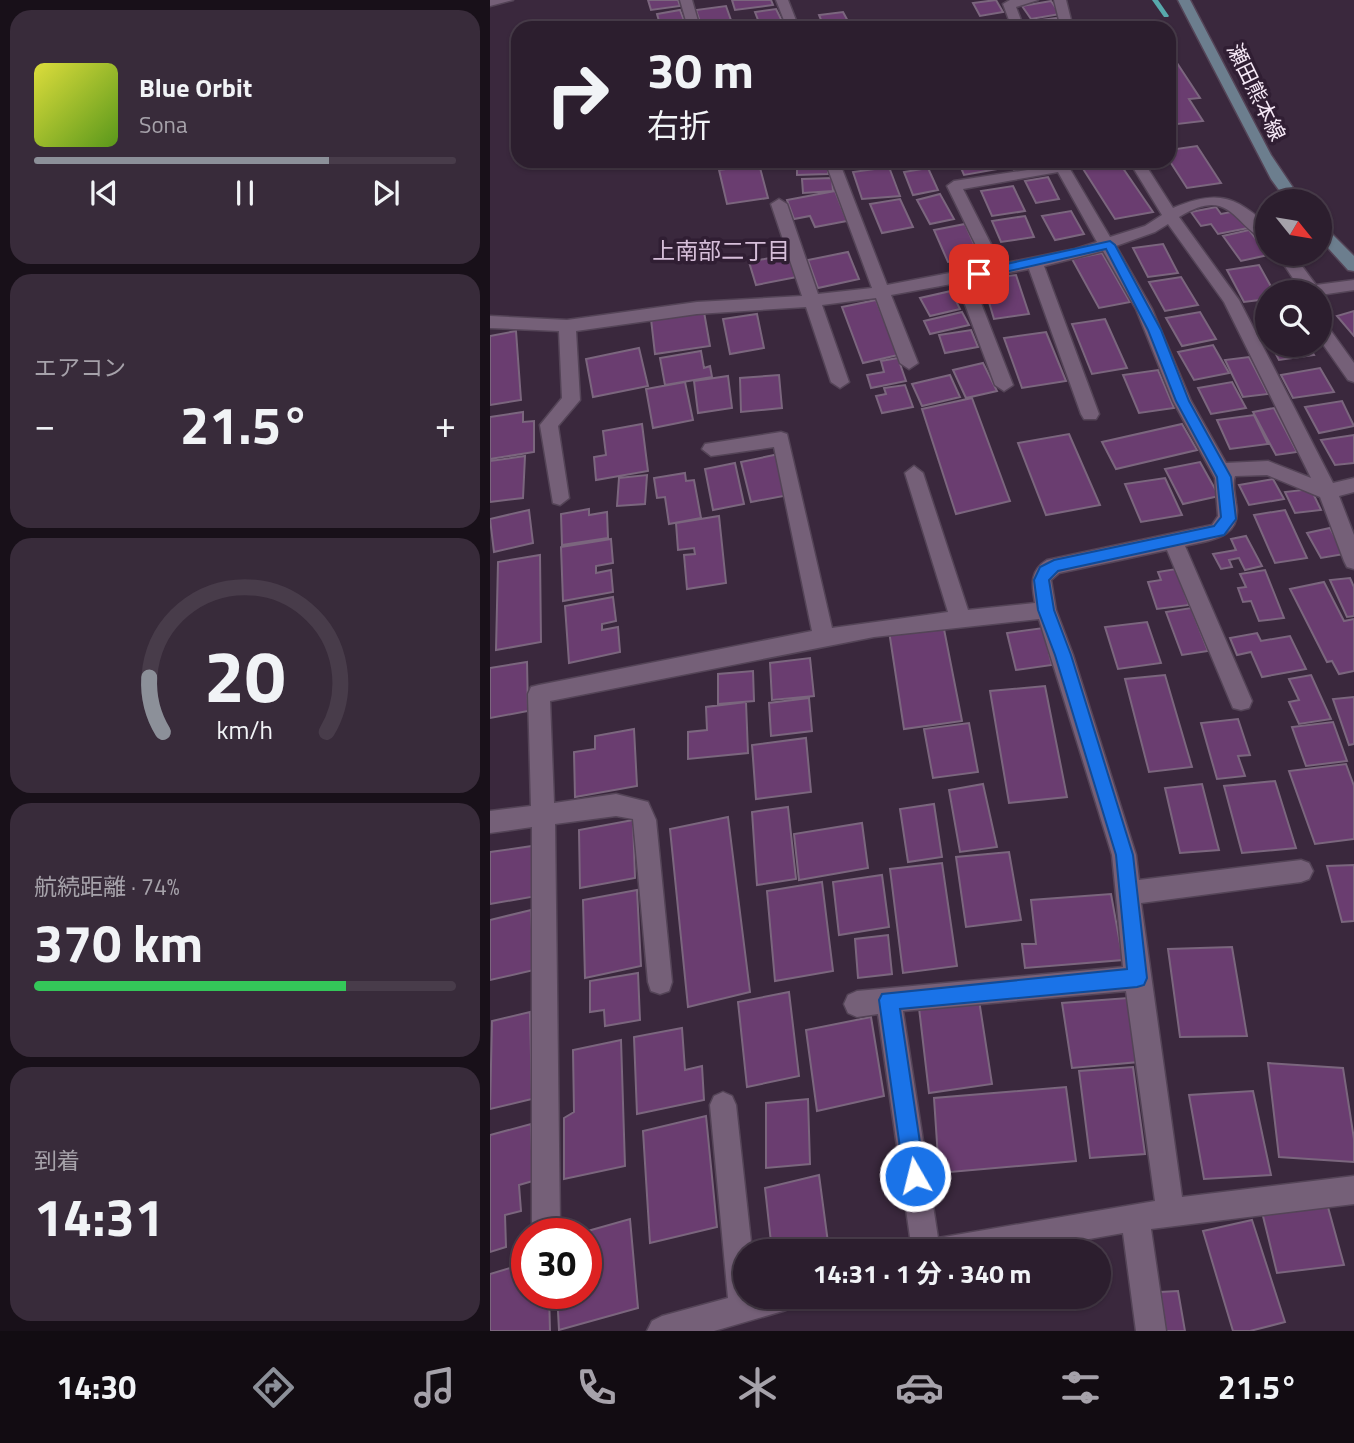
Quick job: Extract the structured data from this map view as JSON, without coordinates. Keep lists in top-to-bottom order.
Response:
{
  "streets": {
    "main road": ["瀬田熊本線"]
  },
  "districts": ["上南部二丁目"],
  "north": "bottom right",
  "page": {
    "turn": ["30 m", "右折"],
    "song": ["Blue Orbit", "Sona"],
    "tile": [
      "エアコン",
      ["航続距離 · 74%", "370 km"],
      ["到着", "14:31"]
    ],
    "heat": ["−", "21.5°", "+"],
    "limit": "30",
    "trip": "14:31 · 1 分 · 340 m",
    "tabs": ["14:30", "21.5°"],
    "gauge": ["20", "km/h"]
  }
}
